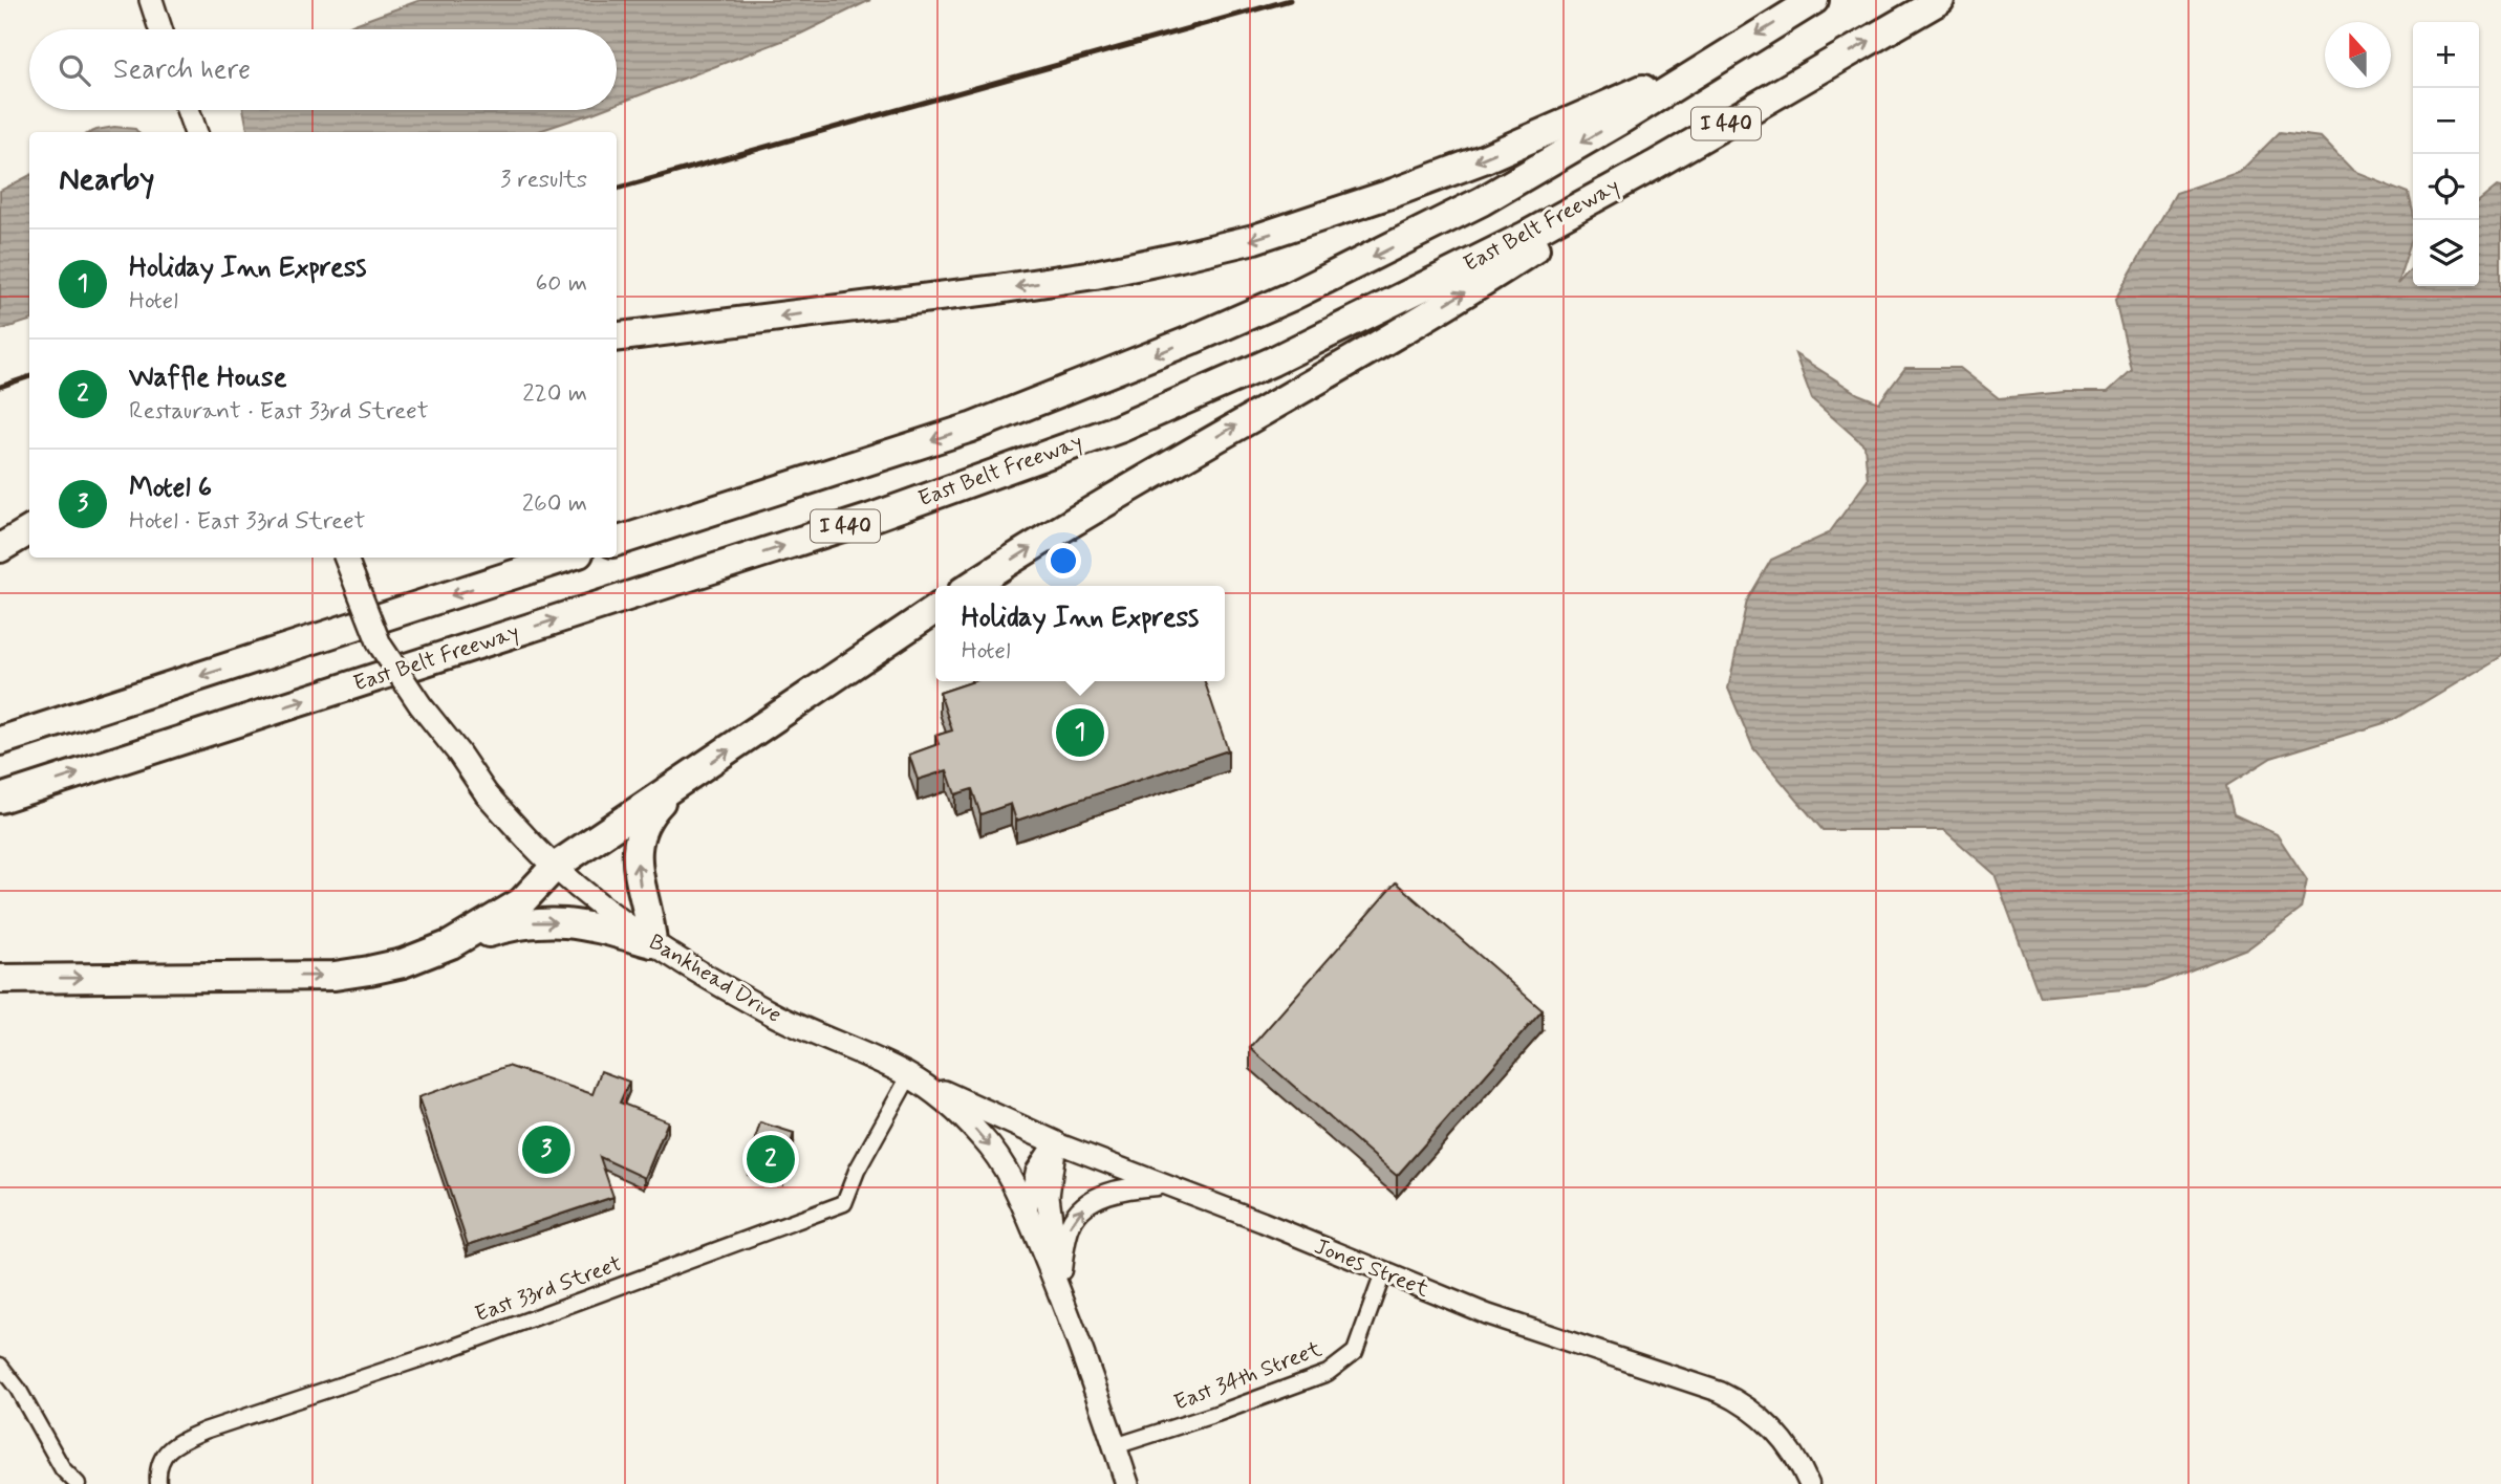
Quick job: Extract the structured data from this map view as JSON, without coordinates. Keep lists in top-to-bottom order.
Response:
{
  "streets": {
    "highway": ["I 440", "East Belt Freeway"],
    "main road": ["Bankhead Drive", "Jones Street"],
    "street": ["East 33rd Street", "East 34th Street"]
  },
  "crossings": [
    ["Bankhead Drive", "Jones Street"],
    ["Bankhead Drive", "East 33rd Street"],
    ["Bankhead Drive", "East 34th Street"],
    ["Jones Street", "East 33rd Street"],
    ["Jones Street", "East 34th Street"]
  ],
  "north": "top",
  "page": {
    "map_buttons": ["+", "−"],
    "search": "Search here",
    "heading": ["Nearby", "3 results"],
    "list": [
      {
        "mark": "1",
        "name": "Holiday Inn Express",
        "note": "Hotel",
        "value": "60 m"
      },
      {
        "mark": "2",
        "name": "Waffle House",
        "note": "Restaurant · East 33rd Street",
        "value": "220 m"
      },
      {
        "mark": "3",
        "name": "Motel 6",
        "note": "Hotel · East 33rd Street",
        "value": "260 m"
      }
    ],
    "popup": ["Holiday Inn Express", "Hotel"],
    "pins": ["1", "3", "2"]
  }
}
